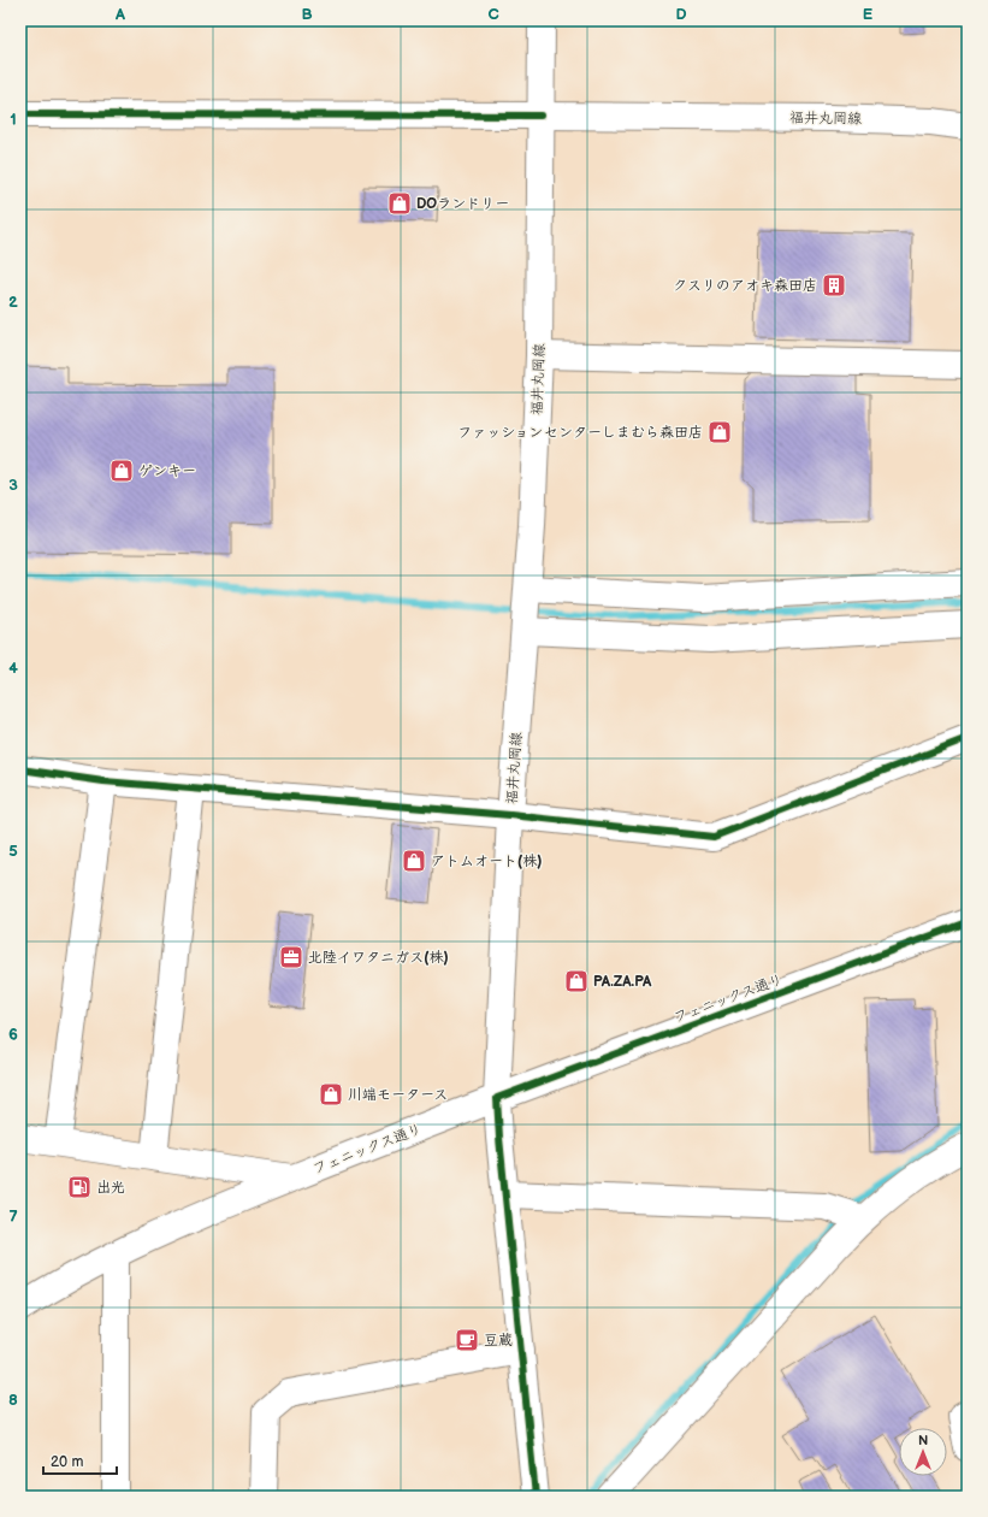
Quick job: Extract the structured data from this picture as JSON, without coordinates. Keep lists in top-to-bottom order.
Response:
{
  "streets": {
    "street": ["福井丸岡線", "フェニックス通り"]
  },
  "crossings": [
    ["福井丸岡線", "フェニックス通り"]
  ],
  "places": {
    "shop": [
      "DOランドリー",
      "ファッションセンターしまむら森田店",
      "ゲンキー",
      "アトムオート(株)",
      "PA.ZA.PA",
      "川端モータース"
    ],
    "building": ["クスリのアオキ森田店"],
    "office": ["北陸イワタニガス(株)"],
    "fuel station": ["出光"],
    "cafe": ["豆蔵"]
  },
  "scale_bar": "20 m",
  "north": "top",
  "grid": {
    "columns": [
      "A",
      "B",
      "C",
      "D",
      "E"
    ],
    "rows": [
      "1",
      "2",
      "3",
      "4",
      "5",
      "6",
      "7",
      "8"
    ]
  }
}
